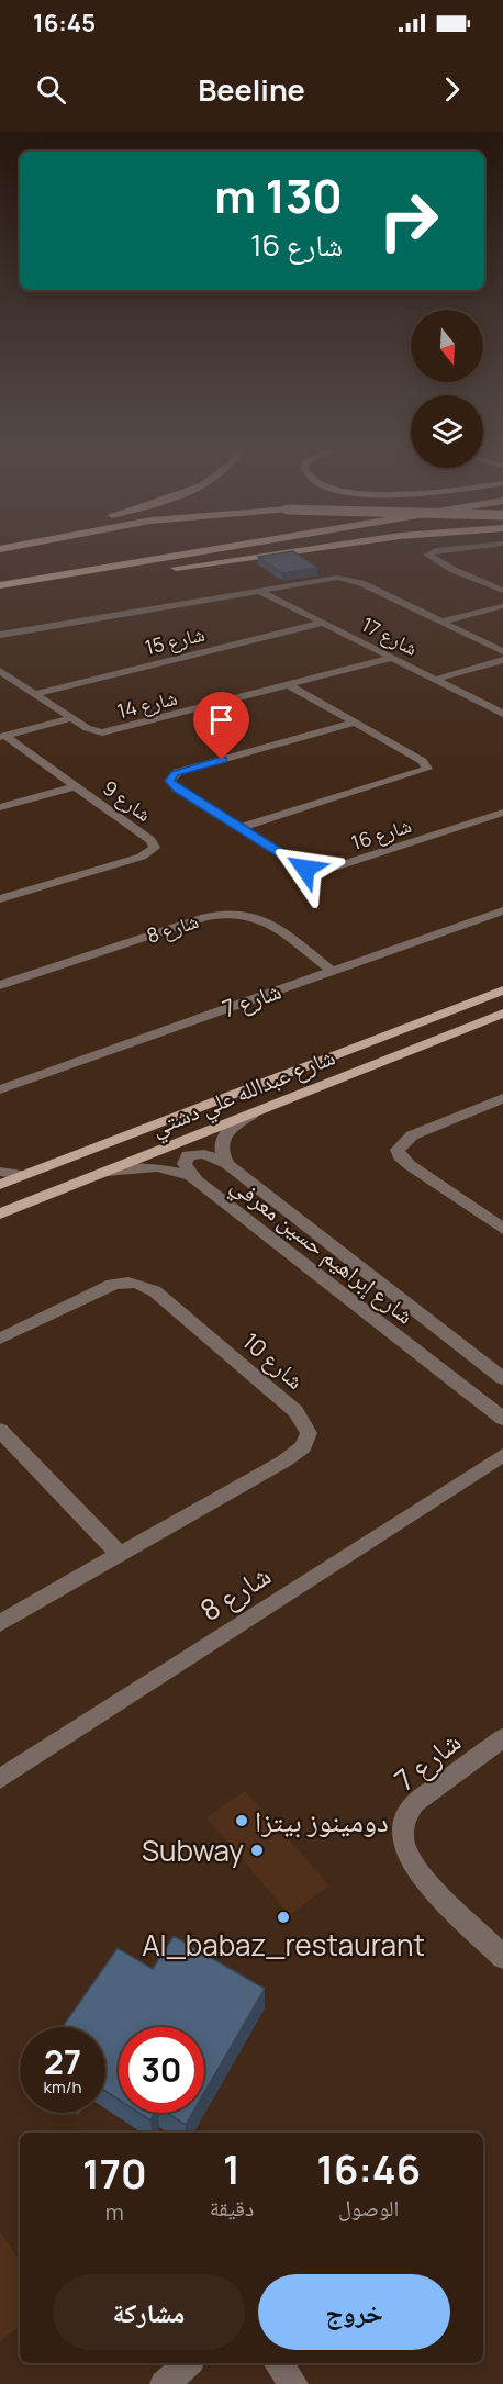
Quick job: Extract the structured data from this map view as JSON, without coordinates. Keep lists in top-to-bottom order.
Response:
{
  "streets": {
    "main road": ["شارع عبدالله علي دشتي"],
    "street": [
      "شارع 17",
      "شارع 15",
      "شارع 14",
      "شارع 9",
      "شارع 16",
      "شارع 8",
      "شارع 7",
      "شارع إبراهيم حسين معرفي",
      "شارع 10"
    ]
  },
  "crossings": [
    ["شارع 17", "شارع 15"],
    ["شارع 17", "شارع 14"],
    ["شارع 15", "شارع 14"],
    ["شارع 14", "شارع 16"],
    ["شارع 8", "شارع 7"],
    ["شارع عبدالله علي دشتي", "شارع إبراهيم حسين معرفي"]
  ],
  "places": ["دومينوز بيتزا", "Subway", "Al_babaz_restaurant"],
  "north": "bottom",
  "page": {
    "status": "16:45",
    "header": "Beeline",
    "turn": ["130 m", "شارع 16"],
    "speed": "27 km/h",
    "limit": "30",
    "eta": [
      "16:46",
      "الوصول",
      "1",
      "دقيقة",
      "170",
      "m"
    ],
    "buttons": ["خروج", "مشاركة"]
  }
}
